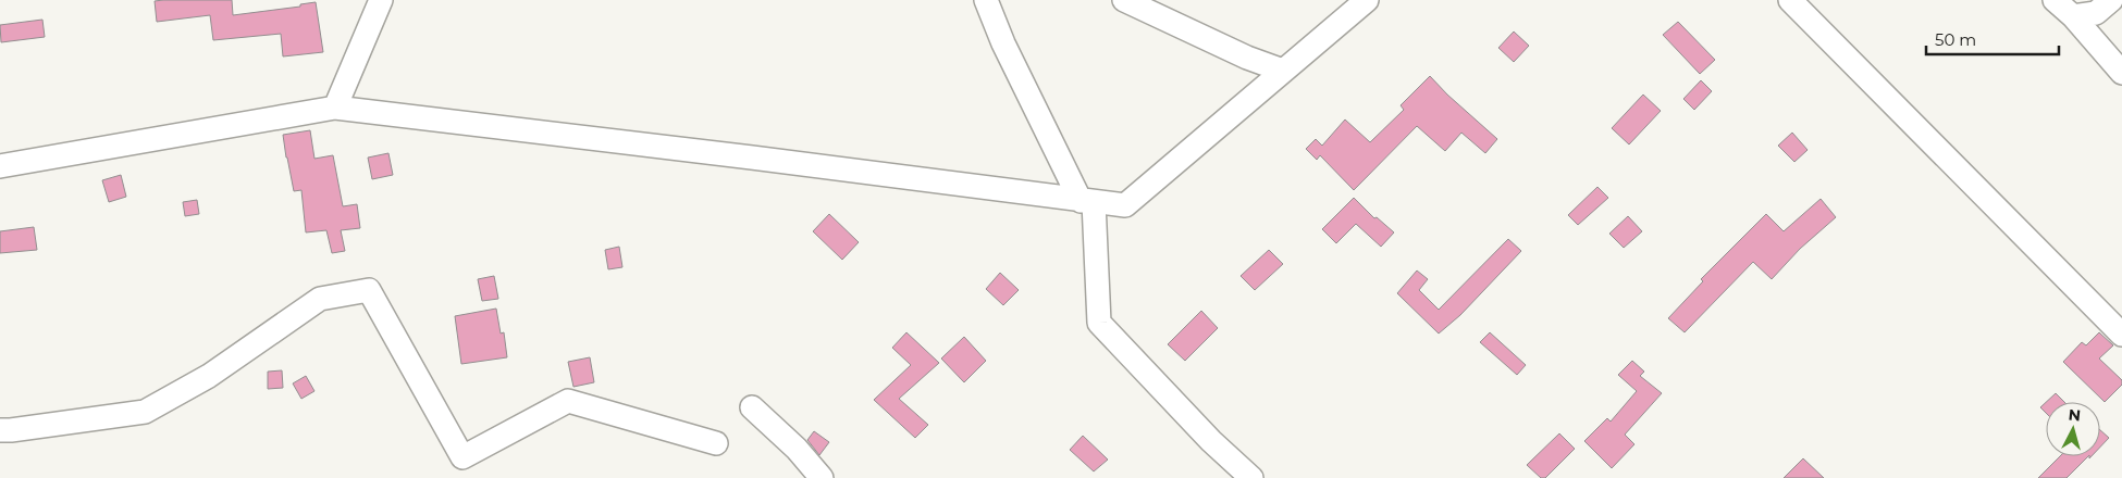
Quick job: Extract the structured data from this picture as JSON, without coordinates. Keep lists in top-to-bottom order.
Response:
{
  "scale_bar": "50 m",
  "north": "top"
}
